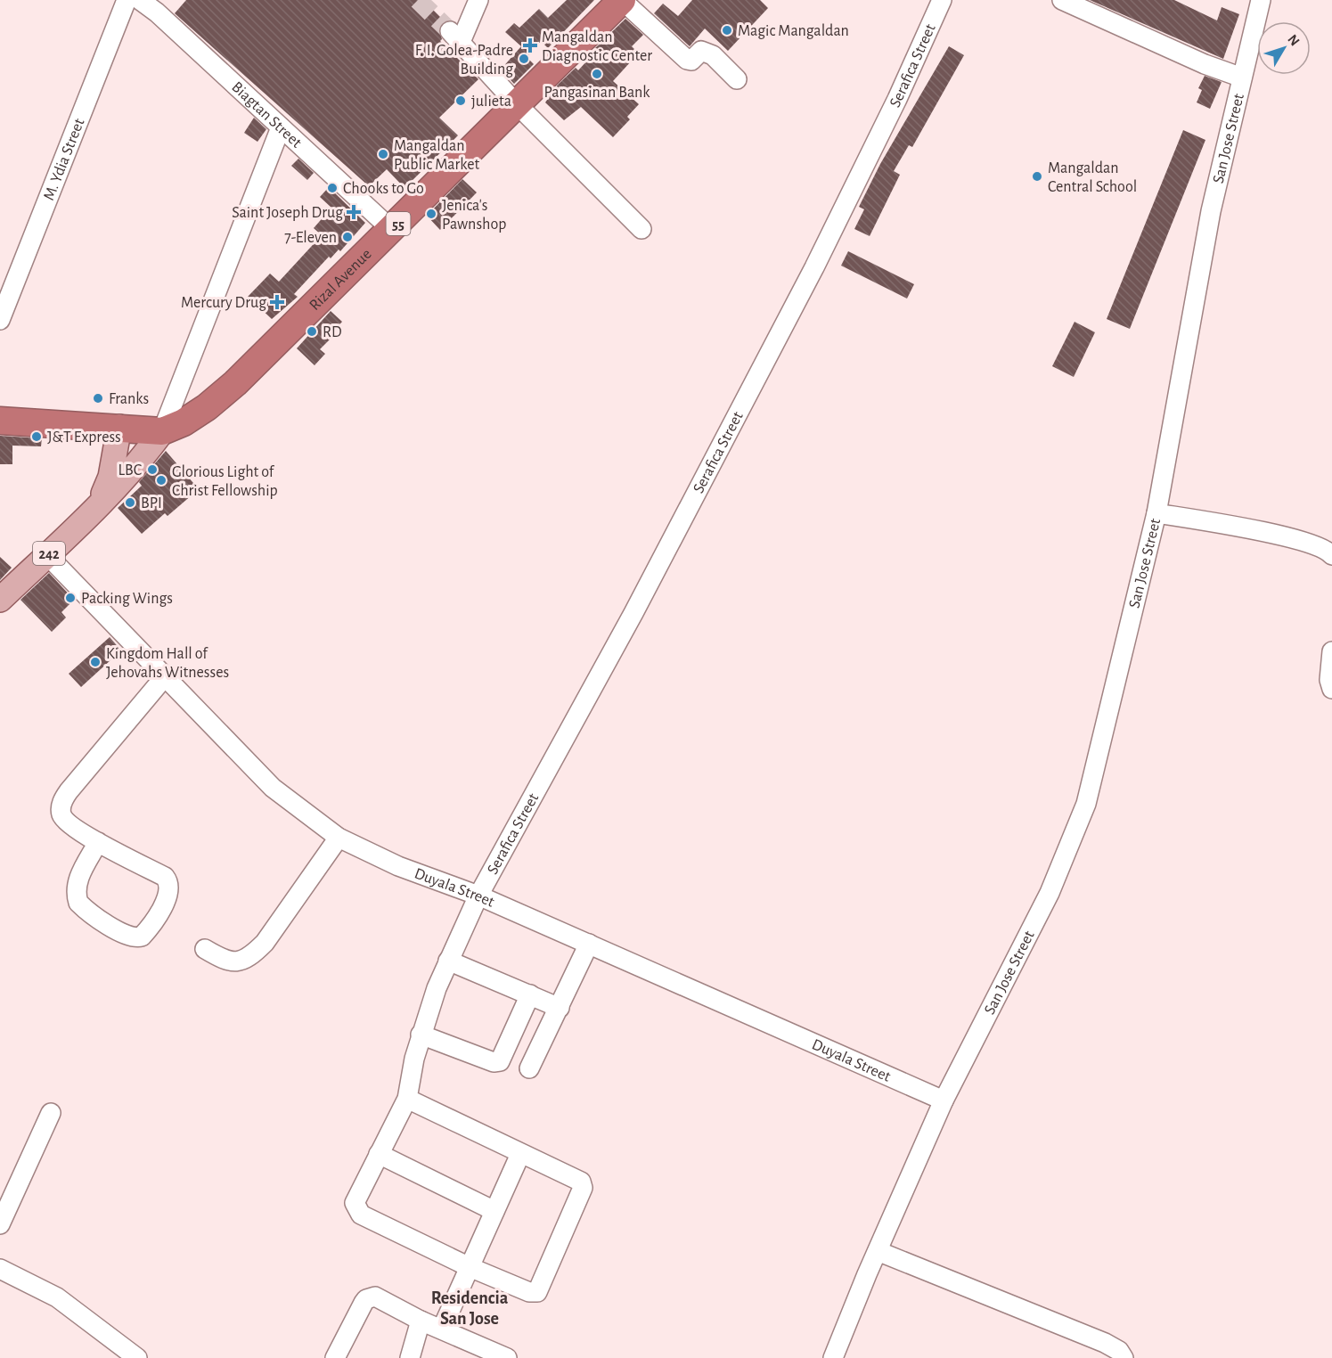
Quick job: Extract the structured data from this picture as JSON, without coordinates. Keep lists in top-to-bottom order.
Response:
{
  "streets": {
    "highway": ["55", "Rizal Avenue"],
    "main road": ["242"],
    "street": [
      "Serafica Street",
      "Biagtan Street",
      "San Jose Street",
      "M. Ydia Street",
      "Duyala Street"
    ]
  },
  "crossings": [
    ["Serafica Street", "Duyala Street"],
    ["Biagtan Street", "Rizal Avenue"],
    ["San Jose Street", "Duyala Street"],
    ["55", "Rizal Avenue"],
    ["55", "242"],
    ["Rizal Avenue", "242"],
    ["242", "Duyala Street"]
  ],
  "districts": ["Residencia San Jose"],
  "places": {
    "other": [
      "Magic Mangaldan",
      "F. I. Golea-Padre Building",
      "Pangasinan Bank",
      "julieta",
      "Mangaldan Public Market",
      "Mangaldan Central School",
      "Chooks to Go",
      "Jenica's Pawnshop",
      "7-Eleven",
      "RD",
      "Franks",
      "J&T Express",
      "LBC",
      "Glorious Light of Christ Fellowship",
      "BPI",
      "Packing Wings",
      "Kingdom Hall of Jehovahs Witnesses"
    ],
    "health": ["Mangaldan Diagnostic Center", "Saint Joseph Drug", "Mercury Drug"]
  },
  "north": "top right"
}
